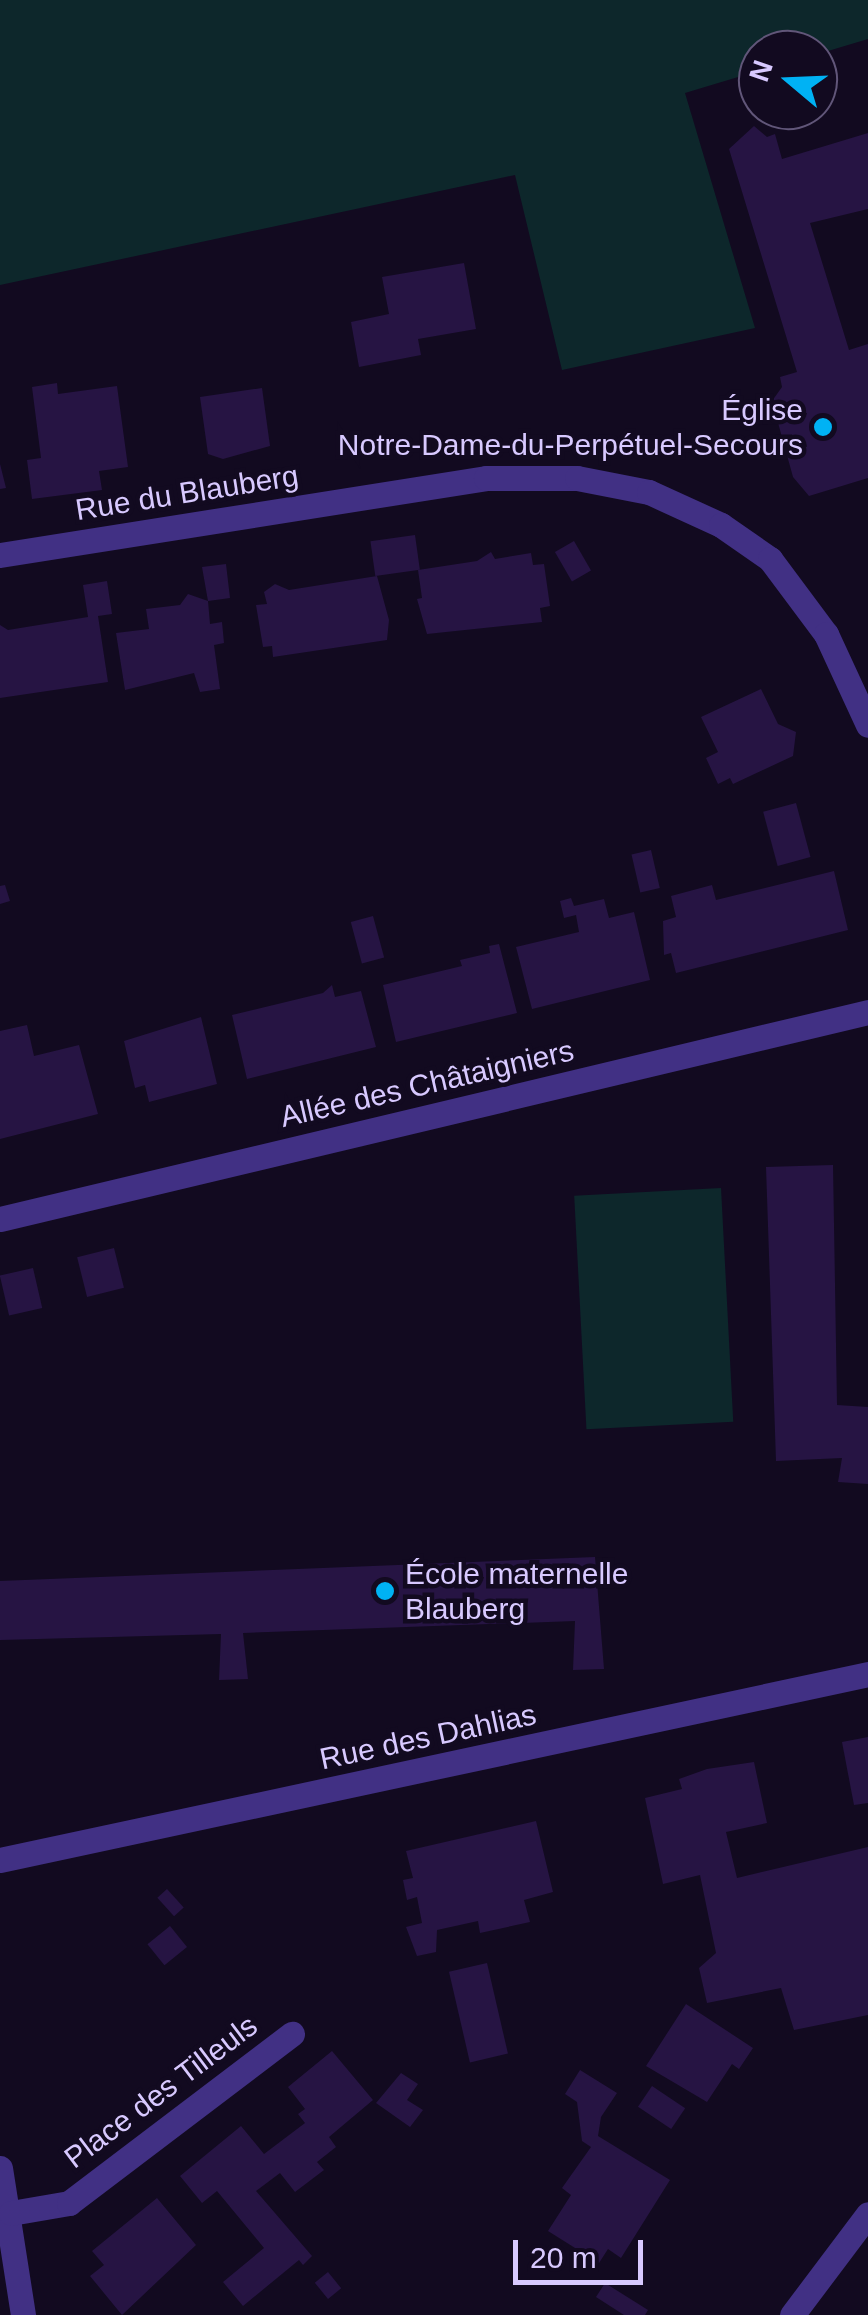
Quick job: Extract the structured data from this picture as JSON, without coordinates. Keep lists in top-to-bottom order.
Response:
{
  "streets": {
    "street": [
      "Rue du Blauberg",
      "Allée des Châtaigniers",
      "Rue des Dahlias",
      "Place des Tilleuls"
    ]
  },
  "places": ["Église Notre-Dame-du-Perpétuel-Secours", "École maternelle Blauberg"],
  "scale_bar": "20 m",
  "north": "left"
}
